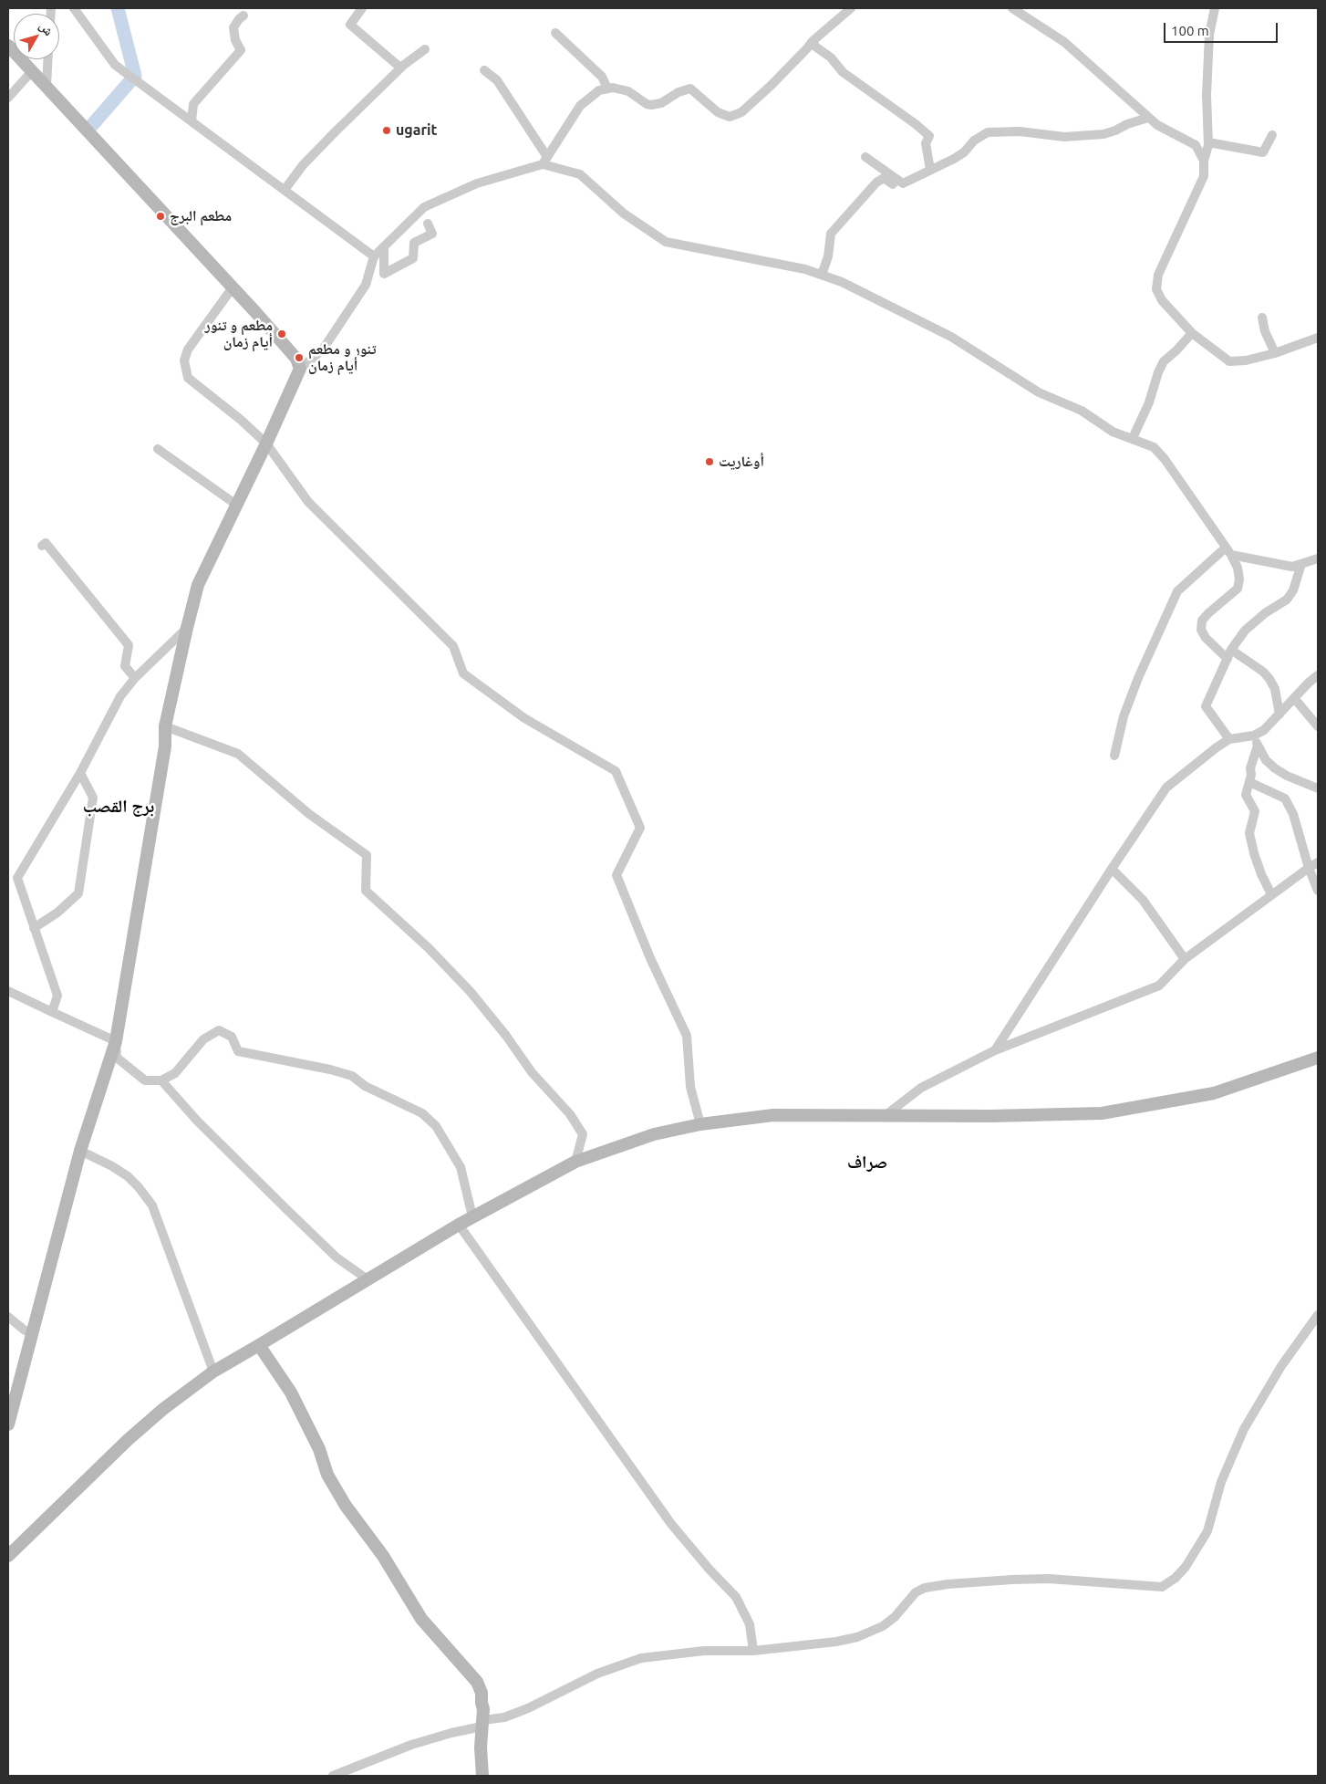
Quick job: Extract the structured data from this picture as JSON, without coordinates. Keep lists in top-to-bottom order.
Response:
{
  "districts": ["برج القصب", "صراف"],
  "places": [
    "ugarit",
    "مطعم البرج",
    "مطعم و تنور أيام زمان",
    "تنور و مطعم أيام زمان",
    "أوغاريت"
  ],
  "scale_bar": "100 m",
  "north": "top right"
}
